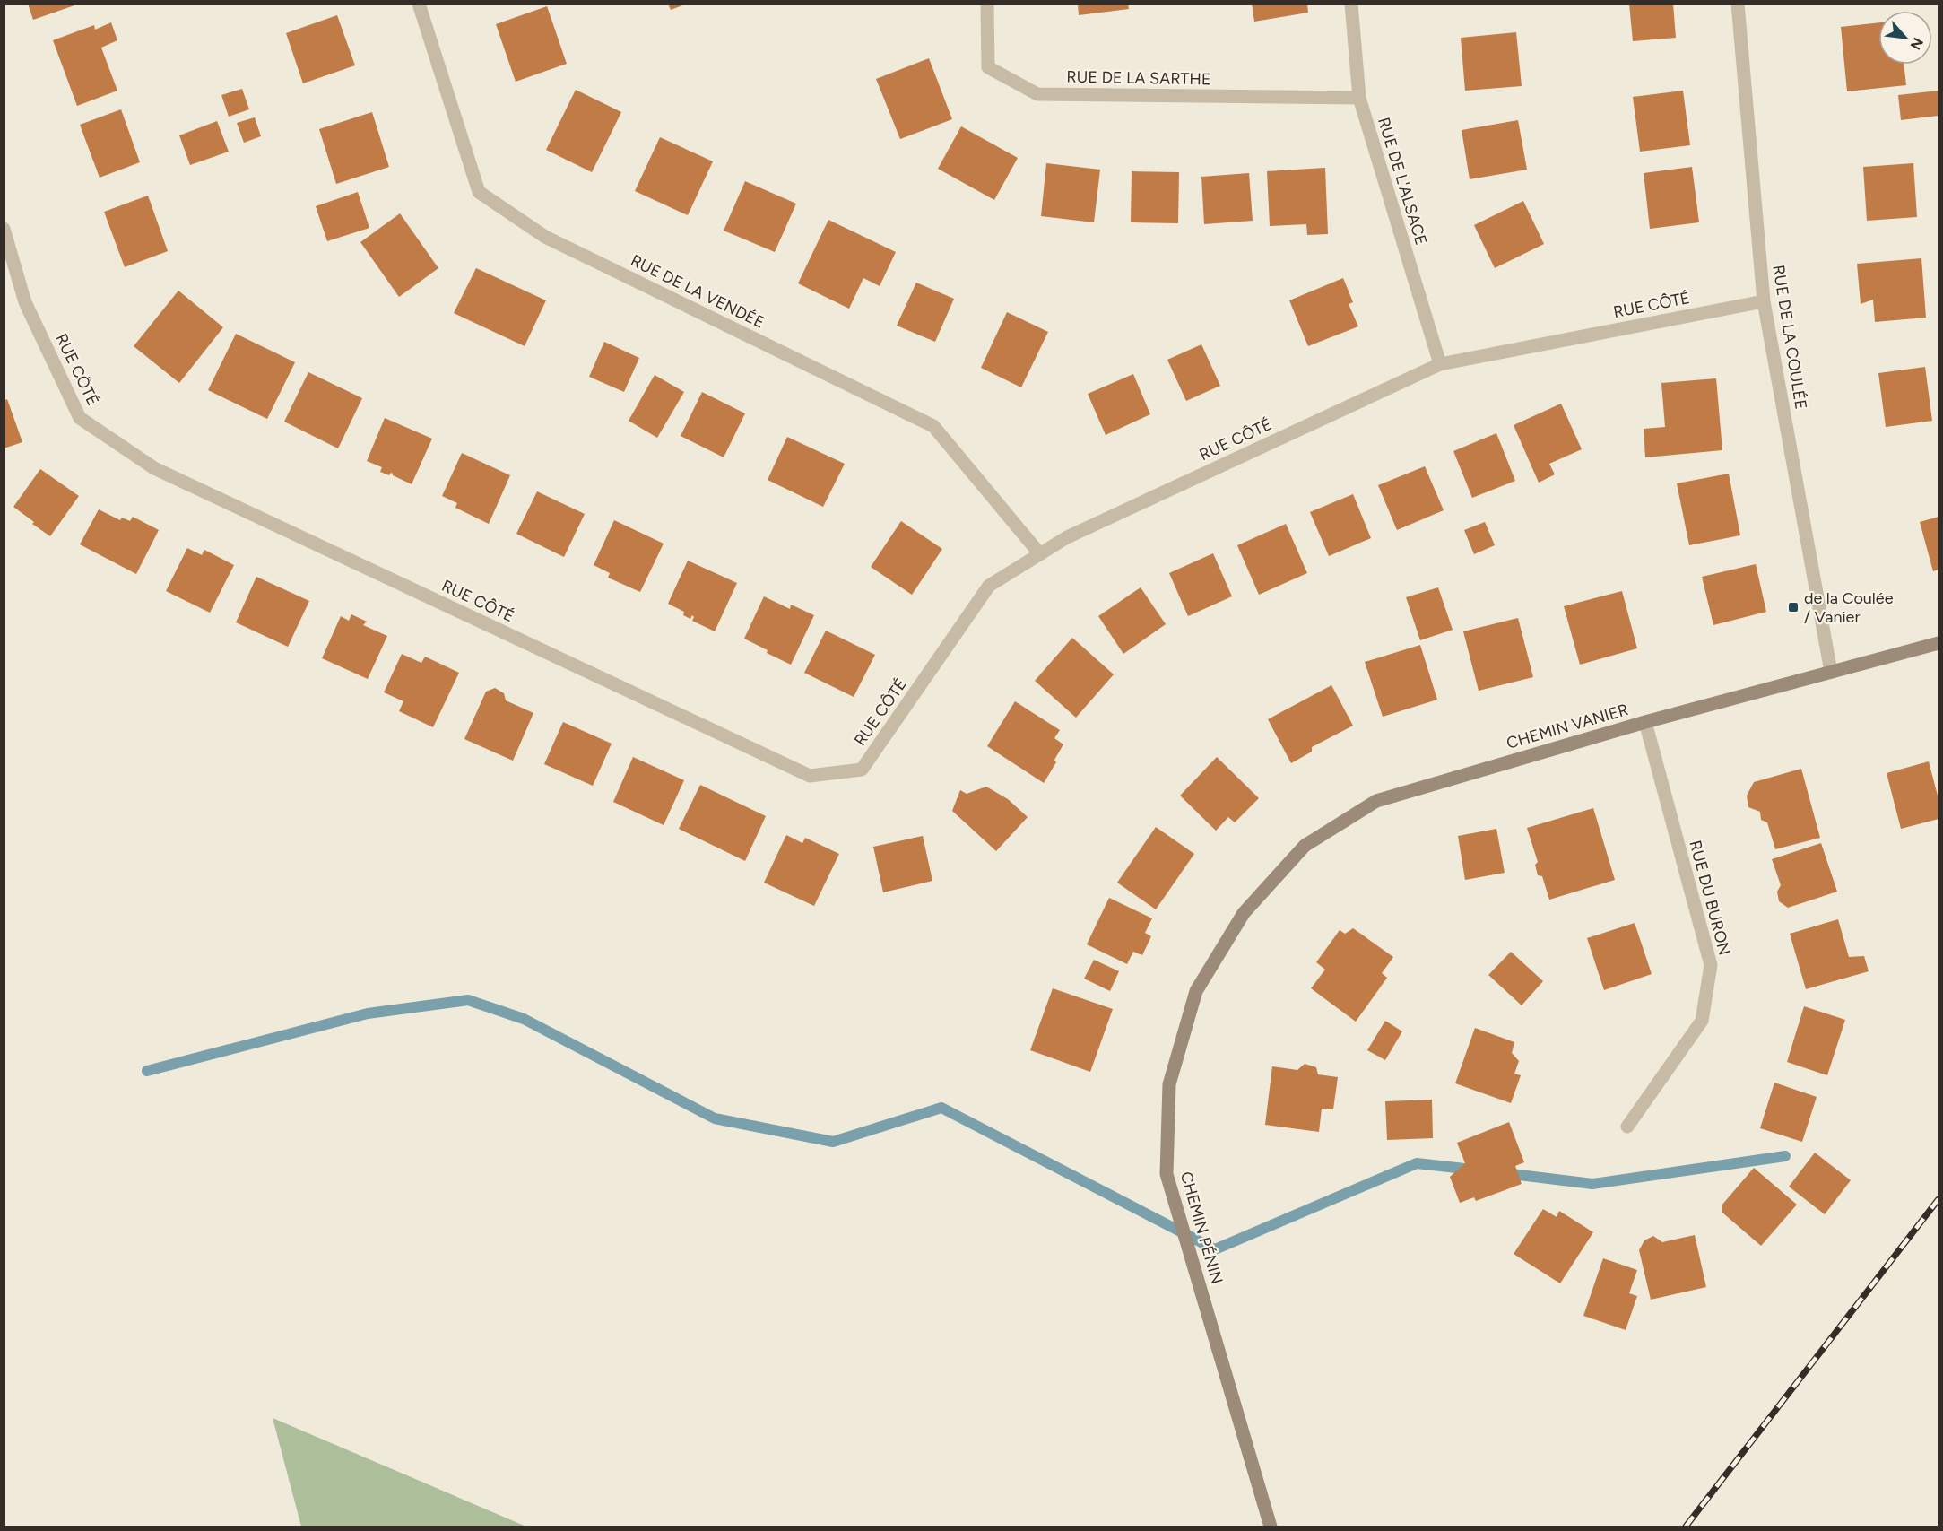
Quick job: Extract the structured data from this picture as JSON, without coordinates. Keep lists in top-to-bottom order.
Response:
{
  "streets": {
    "street": [
      "RUE DE LA SARTHE",
      "RUE DE L'ALSACE",
      "RUE DE LA VENDÉE",
      "RUE CÔTÉ",
      "RUE DE LA COULÉE",
      "CHEMIN VANIER",
      "RUE DU BURON",
      "CHEMIN PÉNIN"
    ]
  },
  "crossings": [
    ["RUE DE LA SARTHE", "RUE DE L'ALSACE"],
    ["RUE DE L'ALSACE", "RUE CÔTÉ"],
    ["RUE DE LA VENDÉE", "RUE CÔTÉ"],
    ["RUE CÔTÉ", "RUE DE LA COULÉE"],
    ["RUE DE LA COULÉE", "CHEMIN VANIER"],
    ["CHEMIN VANIER", "RUE DU BURON"],
    ["CHEMIN VANIER", "CHEMIN PÉNIN"]
  ],
  "places": {
    "transit": ["de la Coulée / Vanier"]
  },
  "north": "bottom right"
}
